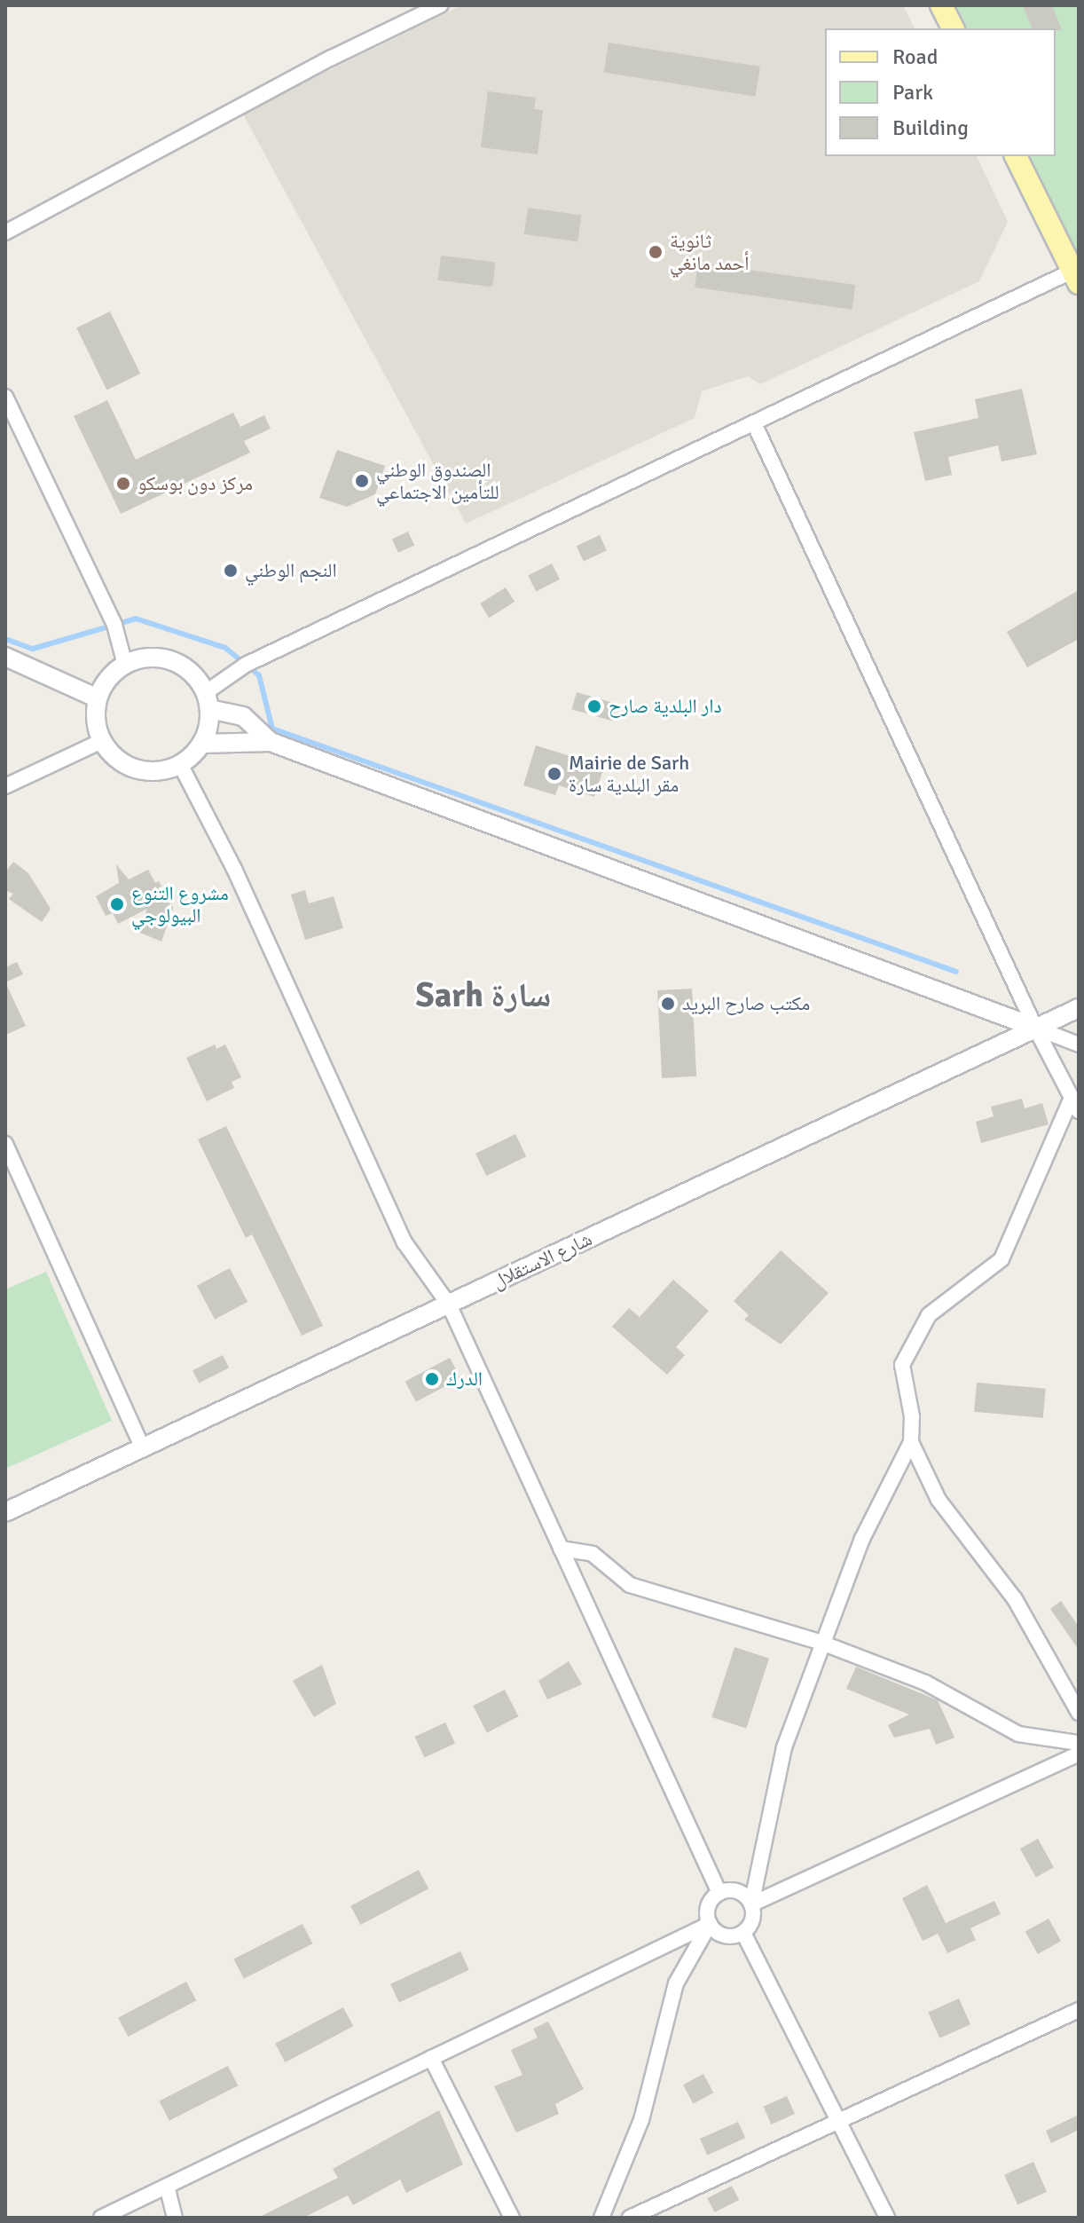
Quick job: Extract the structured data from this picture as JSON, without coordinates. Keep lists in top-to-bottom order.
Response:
{
  "streets": {
    "street": ["شارع الاستقلال"]
  },
  "districts": ["Sarh سارة"],
  "places": [
    "ثانوية أحمد مانغي",
    "الصندوق الوطني للتأمين الاجتماعي",
    "مركز دون بوسكو",
    "النجم الوطني",
    "دار البلدية صارح",
    "Mairie de Sarh مقر البلدية سارة",
    "مشروع التنوع البيولوجي",
    "مكتب صارح البريد",
    "الدرك"
  ],
  "legend": ["Road", "Park", "Building"]
}
